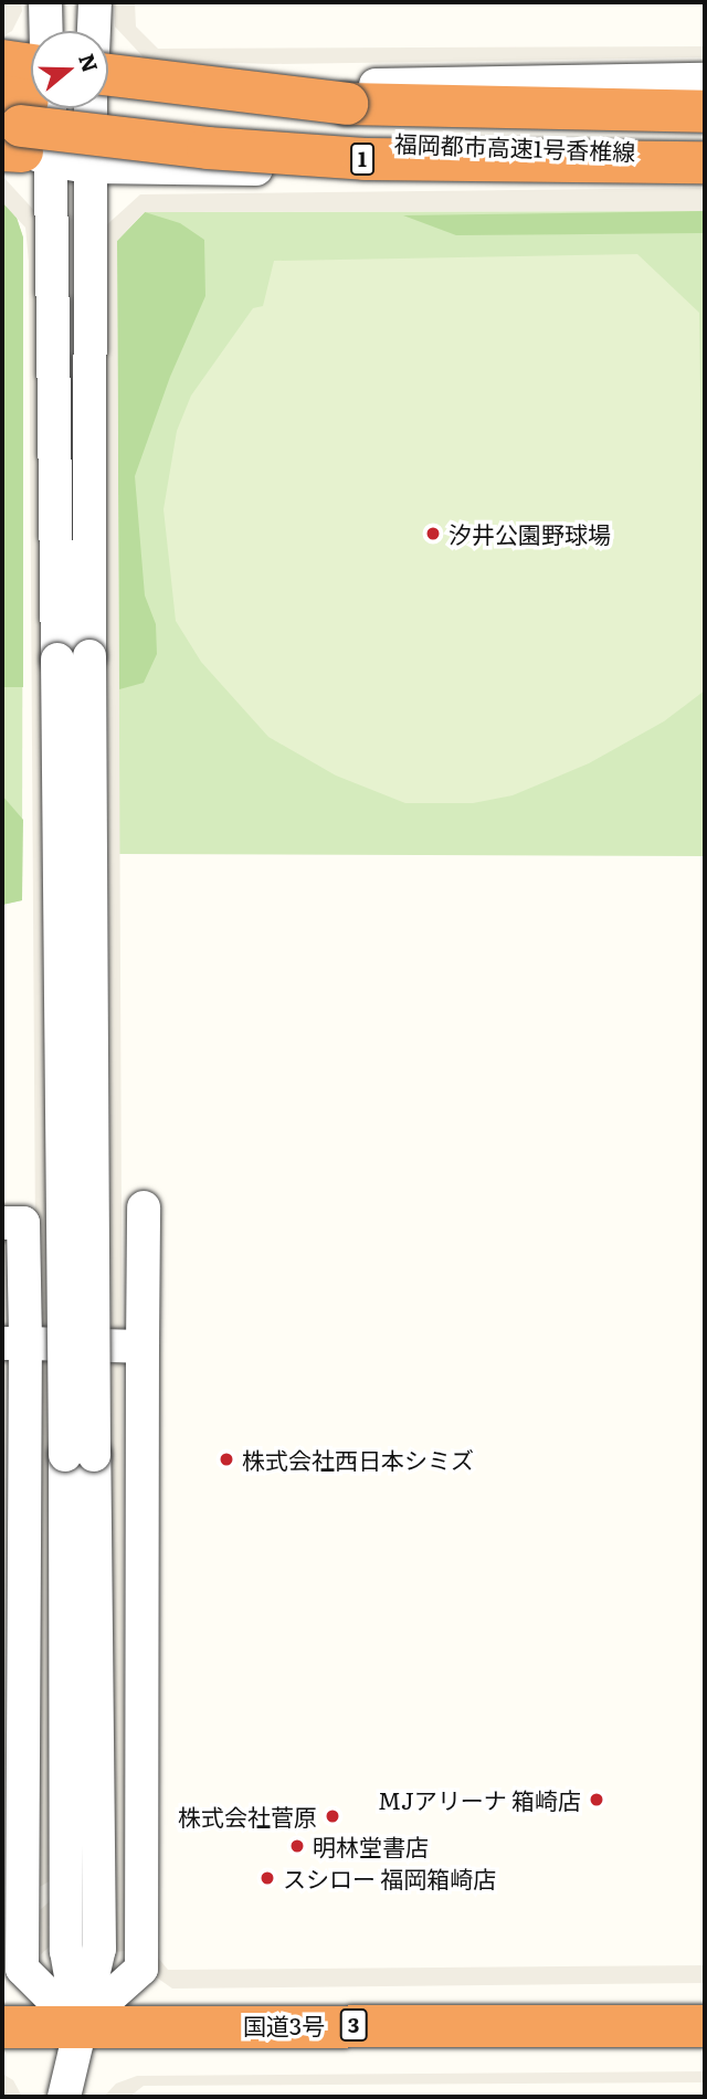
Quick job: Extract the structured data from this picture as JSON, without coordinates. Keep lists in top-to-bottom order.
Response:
{
  "streets": {
    "highway": [
      "福岡都市高速1号香椎線",
      "1",
      "国道3号",
      "3"
    ]
  },
  "places": [
    "汐井公園野球場",
    "株式会社西日本シミズ",
    "MJアリーナ 箱崎店",
    "株式会社菅原",
    "明林堂書店",
    "スシロー 福岡箱崎店"
  ],
  "north": "right"
}
